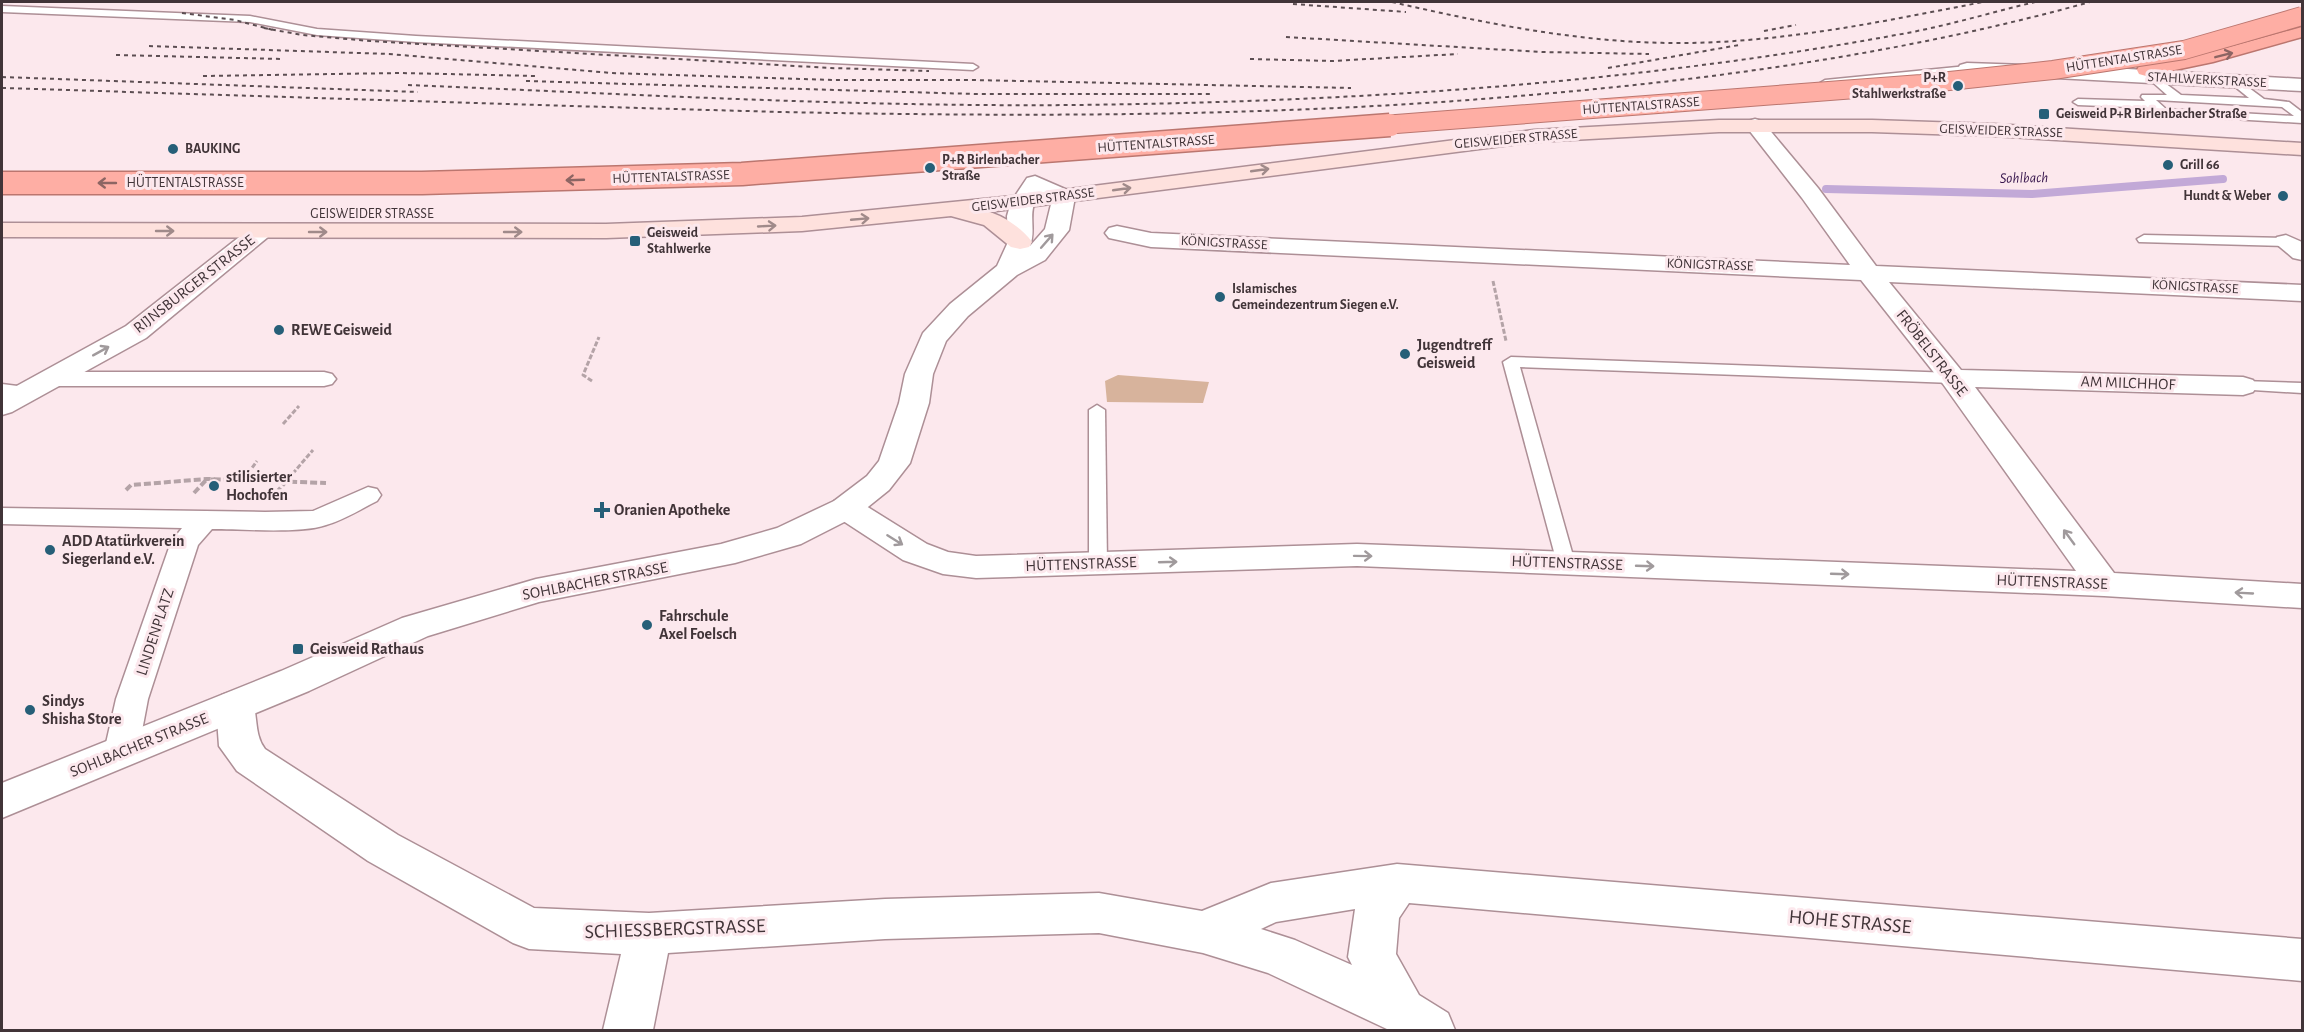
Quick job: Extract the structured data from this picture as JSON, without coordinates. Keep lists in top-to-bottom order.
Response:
{
  "streets": {
    "highway": ["HÜTTENTALSTRASSE"],
    "main road": ["GEISWEIDER STRASSE"],
    "street": [
      "STAHLWERKSTRASSE",
      "KÖNIGSTRASSE",
      "RIJNSBURGER STRASSE",
      "FRÖBELSTRASSE",
      "AM MILCHHOF",
      "HÜTTENSTRASSE",
      "SOHLBACHER STRASSE",
      "LINDENPLATZ",
      "HOHE STRASSE",
      "SCHIESSBERGSTRASSE"
    ]
  },
  "crossings": [
    ["GEISWEIDER STRASSE", "RIJNSBURGER STRASSE"],
    ["GEISWEIDER STRASSE", "FRÖBELSTRASSE"],
    ["GEISWEIDER STRASSE", "SOHLBACHER STRASSE"],
    ["KÖNIGSTRASSE", "FRÖBELSTRASSE"],
    ["FRÖBELSTRASSE", "AM MILCHHOF"],
    ["FRÖBELSTRASSE", "HÜTTENSTRASSE"],
    ["HÜTTENSTRASSE", "SOHLBACHER STRASSE"],
    ["SOHLBACHER STRASSE", "LINDENPLATZ"],
    ["SOHLBACHER STRASSE", "SCHIESSBERGSTRASSE"],
    ["HOHE STRASSE", "SCHIESSBERGSTRASSE"]
  ],
  "one_way": ["RIJNSBURGER STRASSE", "FRÖBELSTRASSE"],
  "water": ["Sohlbach"],
  "places": {
    "other": [
      "P+R Stahlwerkstraße",
      "BAUKING",
      "Grill 66",
      "P+R Birlenbacher Straße",
      "Hundt & Weber",
      "Islamisches Gemeindezentrum Siegen e.V.",
      "REWE Geisweid",
      "Jugendtreff Geisweid",
      "stilisierter Hochofen",
      "ADD Atatürkverein Siegerland e.V.",
      "Fahrschule Axel Foelsch",
      "Sindys Shisha Store"
    ],
    "transit": ["Geisweid P+R Birlenbacher Straße", "Geisweid Stahlwerke", "Geisweid Rathaus"],
    "health": ["Oranien Apotheke"]
  }
}
